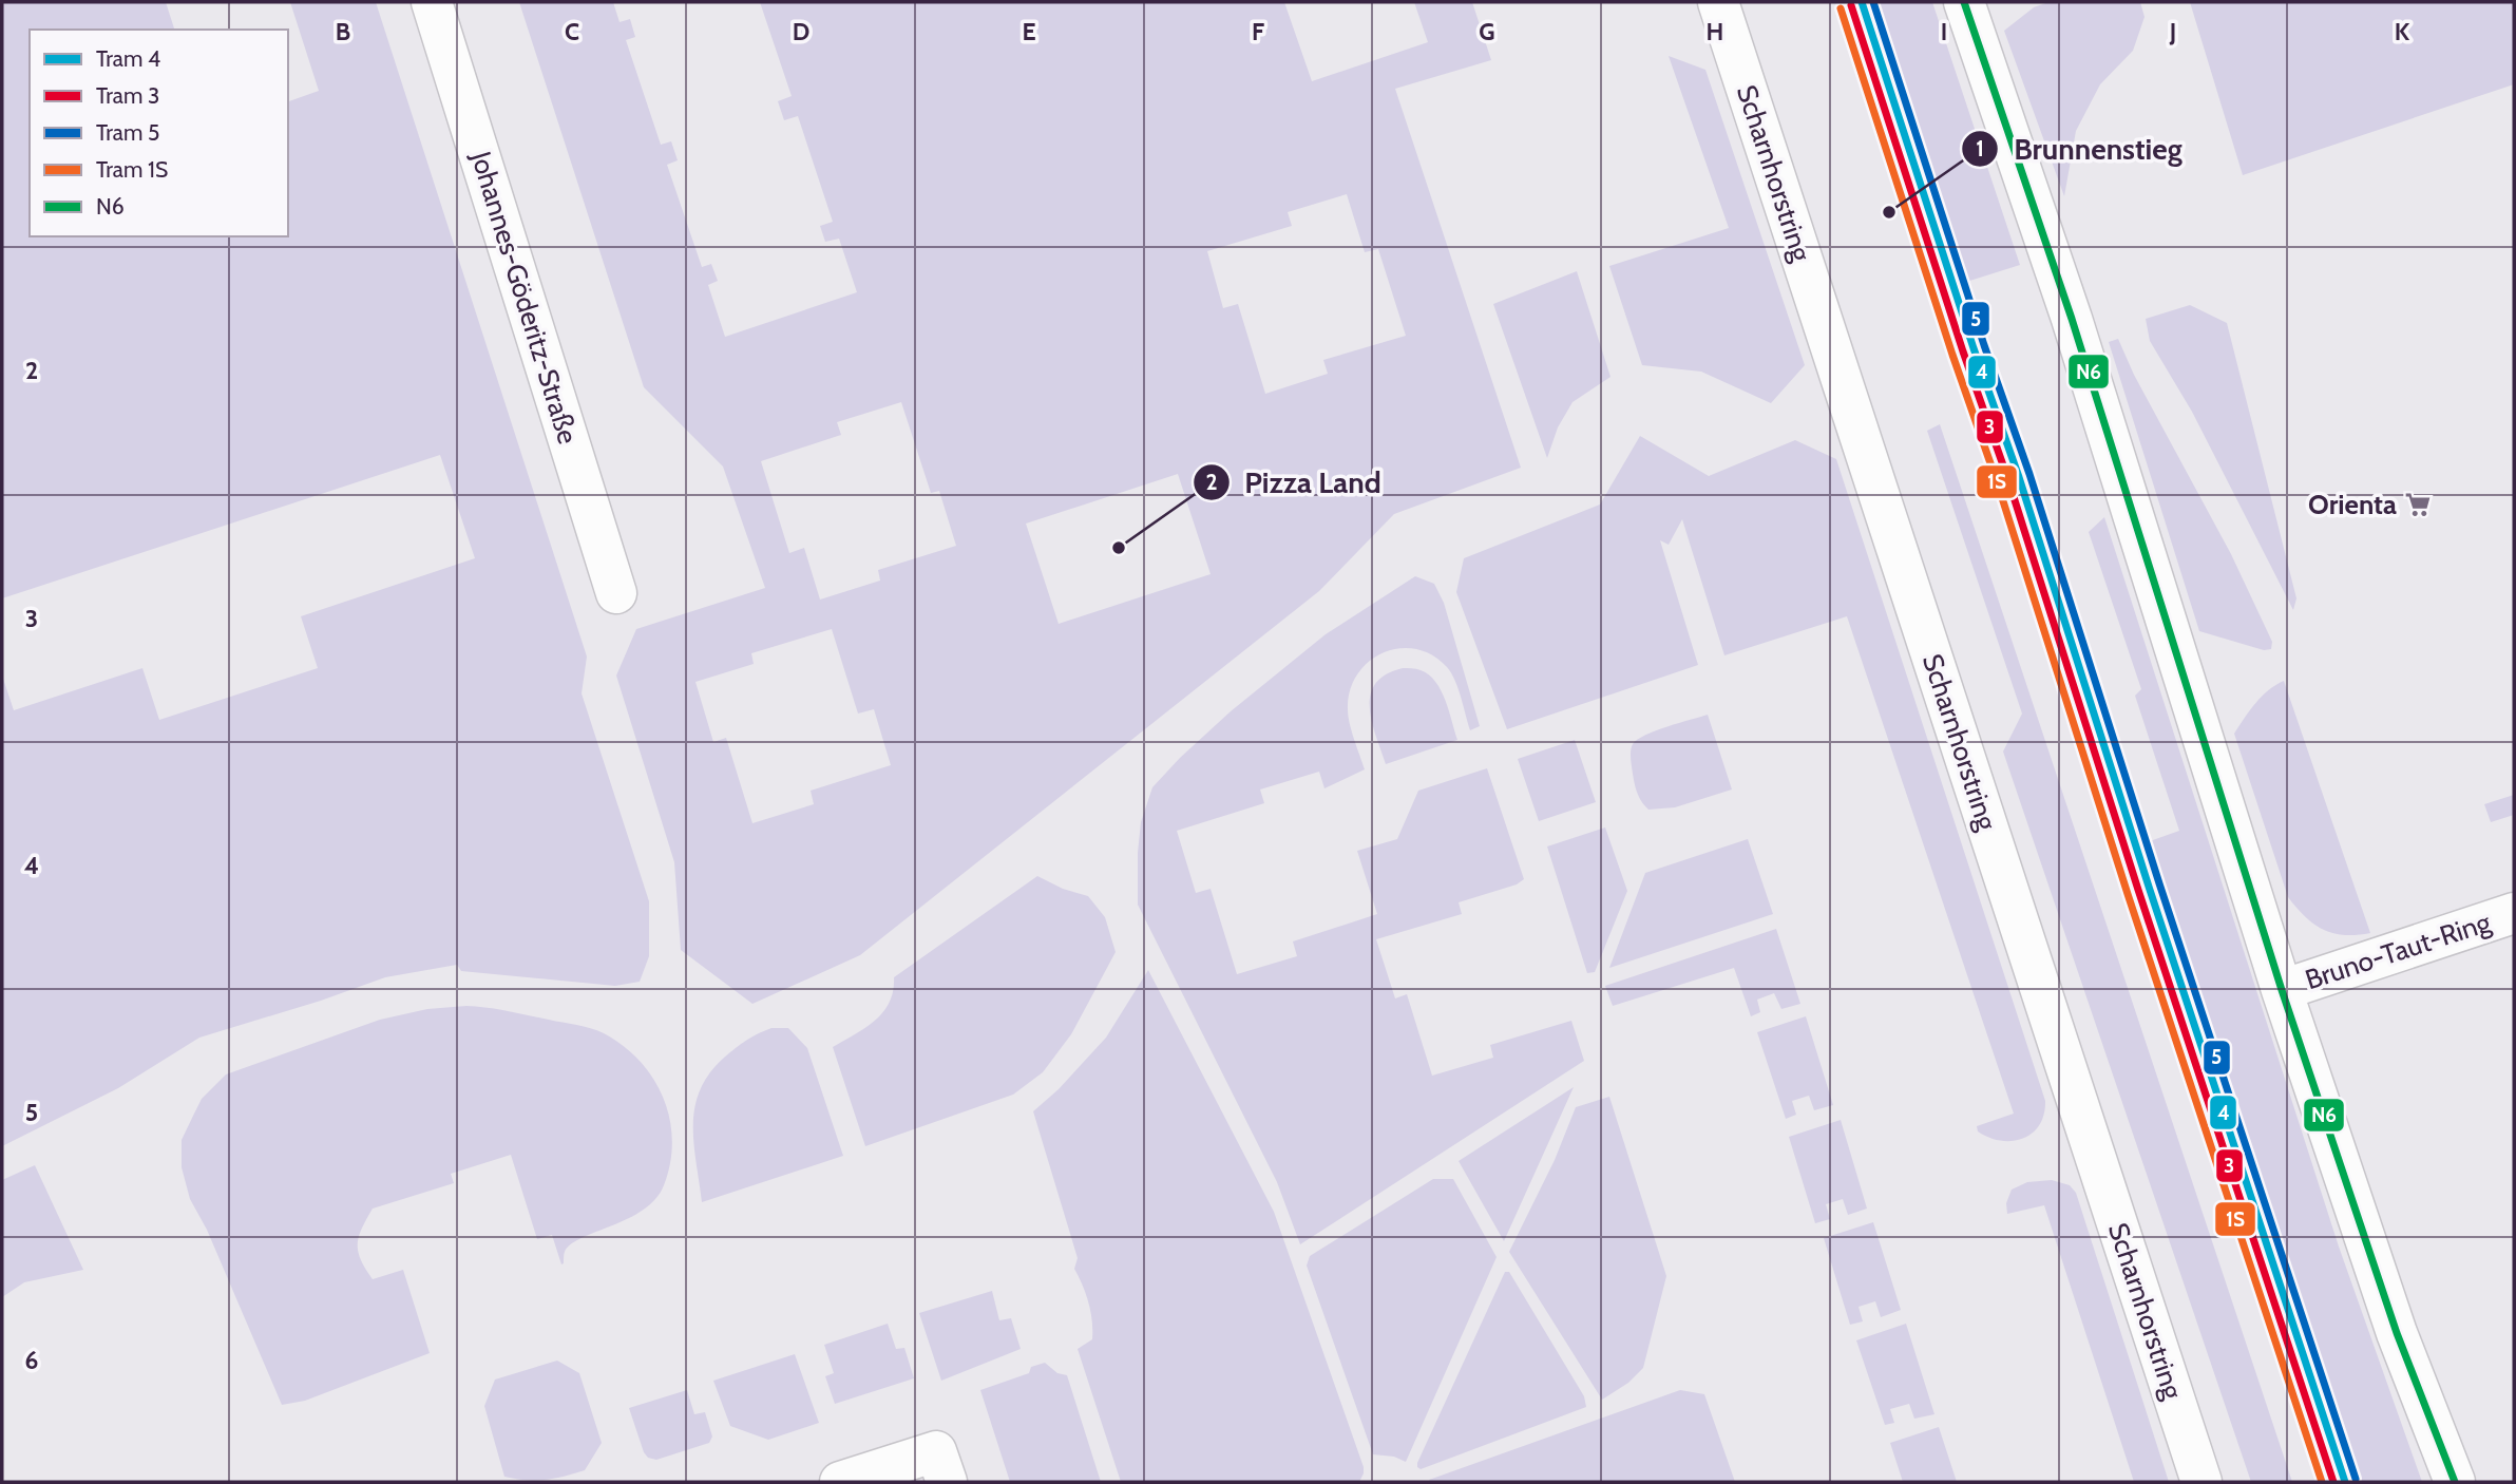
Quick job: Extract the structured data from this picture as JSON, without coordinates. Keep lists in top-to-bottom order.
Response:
{
  "streets": {
    "street": ["Scharnhorstring", "Johannes-Göderitz-Straße", "Bruno-Taut-Ring"]
  },
  "places": {
    "other": ["Brunnenstieg", "Pizza Land"],
    "supermarket": ["Orienta"]
  },
  "lines": [
    "tram line 4",
    "tram line 5",
    "transit line N6",
    "tram line 3",
    "tram line 1S"
  ],
  "legend": [
    "Tram 4",
    "Tram 3",
    "Tram 5",
    "Tram 1S",
    "N6"
  ],
  "grid": {
    "columns": [
      "B",
      "C",
      "D",
      "E",
      "F",
      "G",
      "H",
      "I",
      "J",
      "K"
    ],
    "rows": [
      "2",
      "3",
      "4",
      "5",
      "6"
    ]
  }
}
